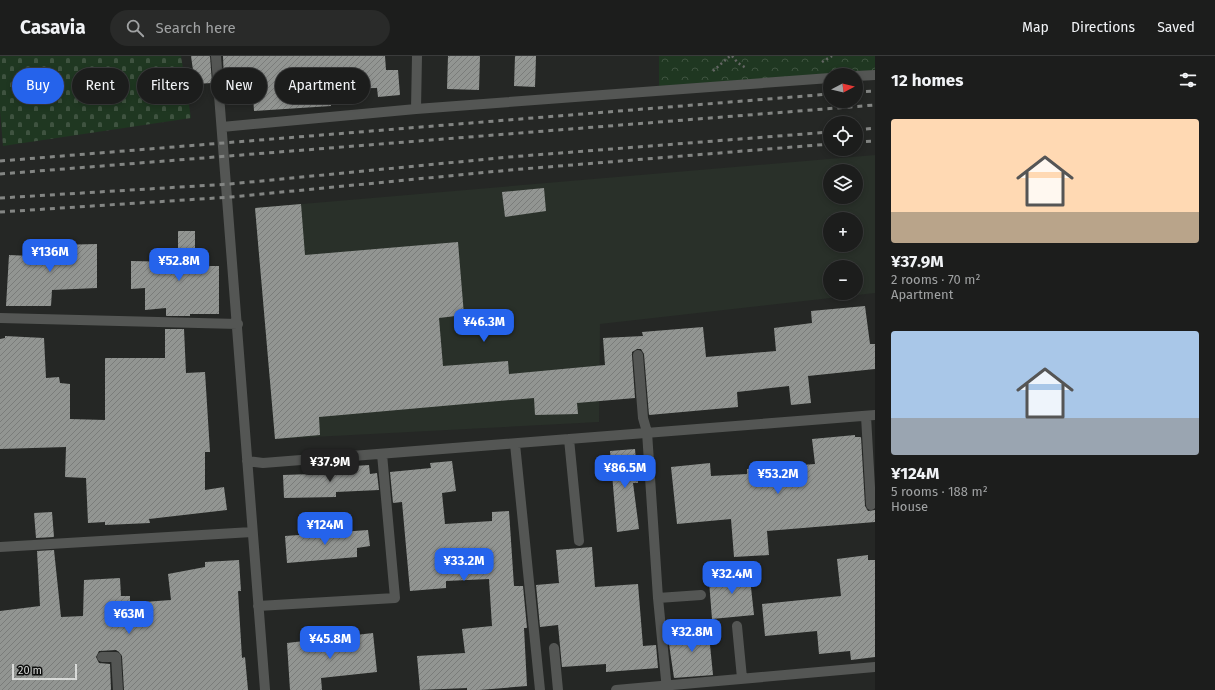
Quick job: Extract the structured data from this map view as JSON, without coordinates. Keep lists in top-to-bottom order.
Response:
{
  "scale_bar": "20 m",
  "north": "right",
  "page": {
    "header": "Casavia",
    "search": "Search here",
    "nav": ["Map", "Directions", "Saved"],
    "heading": "12 homes",
    "map_buttons": ["+", "−"],
    "chip": [
      "Buy",
      "Rent",
      "Filters",
      "New",
      "Apartment"
    ],
    "list": [
      {
        "name": "¥37.9M",
        "note": "2 rooms · 70 m² · Apartment"
      },
      {
        "name": "¥124M",
        "note": "5 rooms · 188 m² · House"
      }
    ],
    "price": [
      "¥136M",
      "¥52.8M",
      "¥46.3M",
      "¥37.9M",
      "¥86.5M",
      "¥53.2M",
      "¥124M",
      "¥33.2M",
      "¥32.4M",
      "¥63M",
      "¥32.8M",
      "¥45.8M"
    ],
    "scale": "20 m"
  }
}
